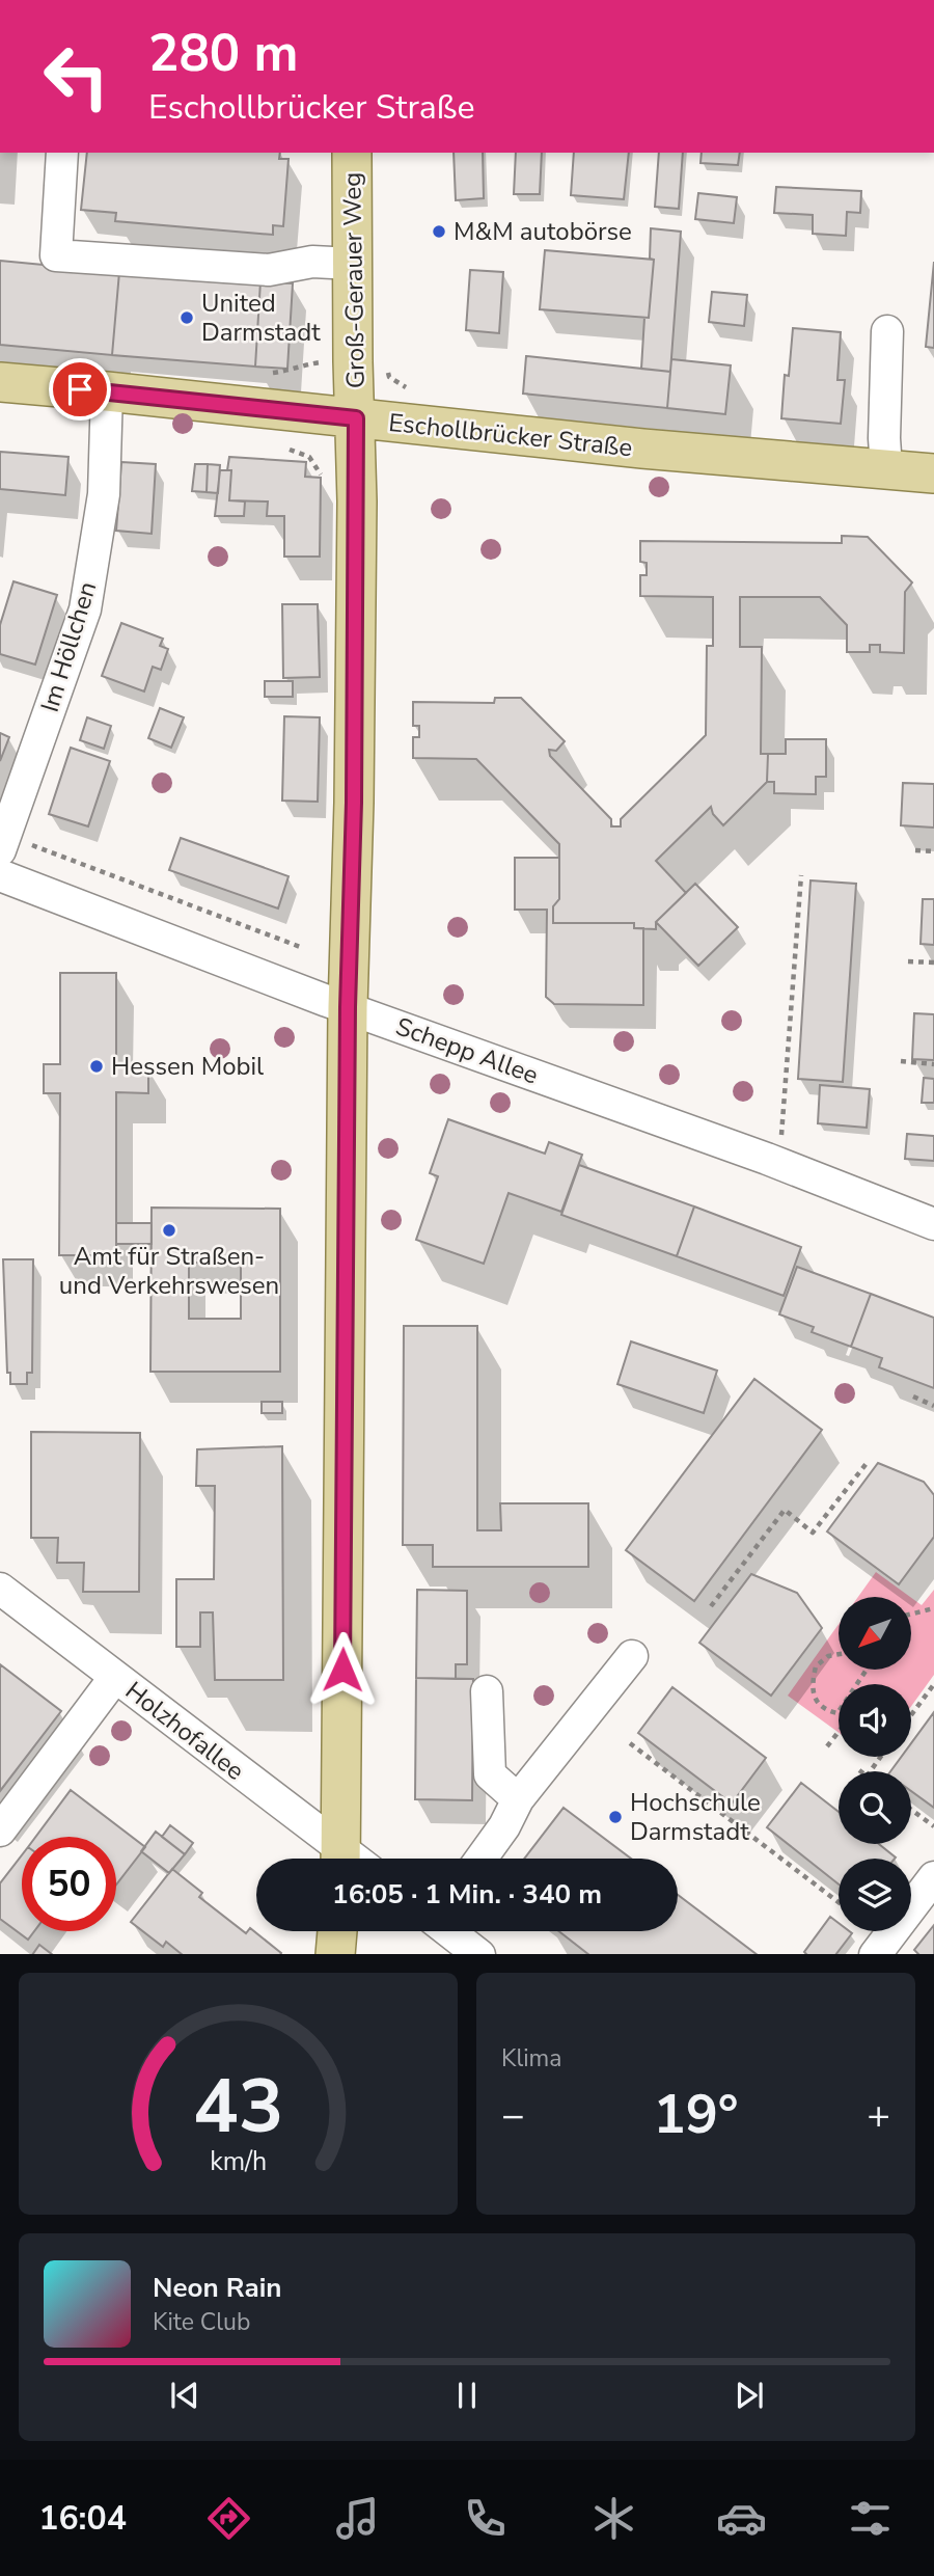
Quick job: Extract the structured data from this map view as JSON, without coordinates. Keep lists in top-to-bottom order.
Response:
{
  "streets": {
    "main road": ["Groß-Gerauer Weg", "Eschollbrücker Straße"],
    "street": ["Im Höllchen", "Schepp Allee", "Holzhofallee"]
  },
  "crossings": [
    ["Groß-Gerauer Weg", "Eschollbrücker Straße"],
    ["Groß-Gerauer Weg", "Schepp Allee"],
    ["Eschollbrücker Straße", "Im Höllchen"]
  ],
  "places": [
    "M&M autobörse",
    "United Darmstadt",
    "Hessen Mobil",
    "Amt für Straßen- und Verkehrswesen",
    "Hochschule Darmstadt"
  ],
  "north": "bottom left",
  "page": {
    "turn": ["280 m", "Eschollbrücker Straße"],
    "limit": "50",
    "trip": "16:05 · 1 Min. · 340 m",
    "tile": "Klima",
    "heat": ["−", "19°", "+"],
    "song": ["Neon Rain", "Kite Club"],
    "tabs": "16:04",
    "gauge": ["43", "km/h"]
  }
}
